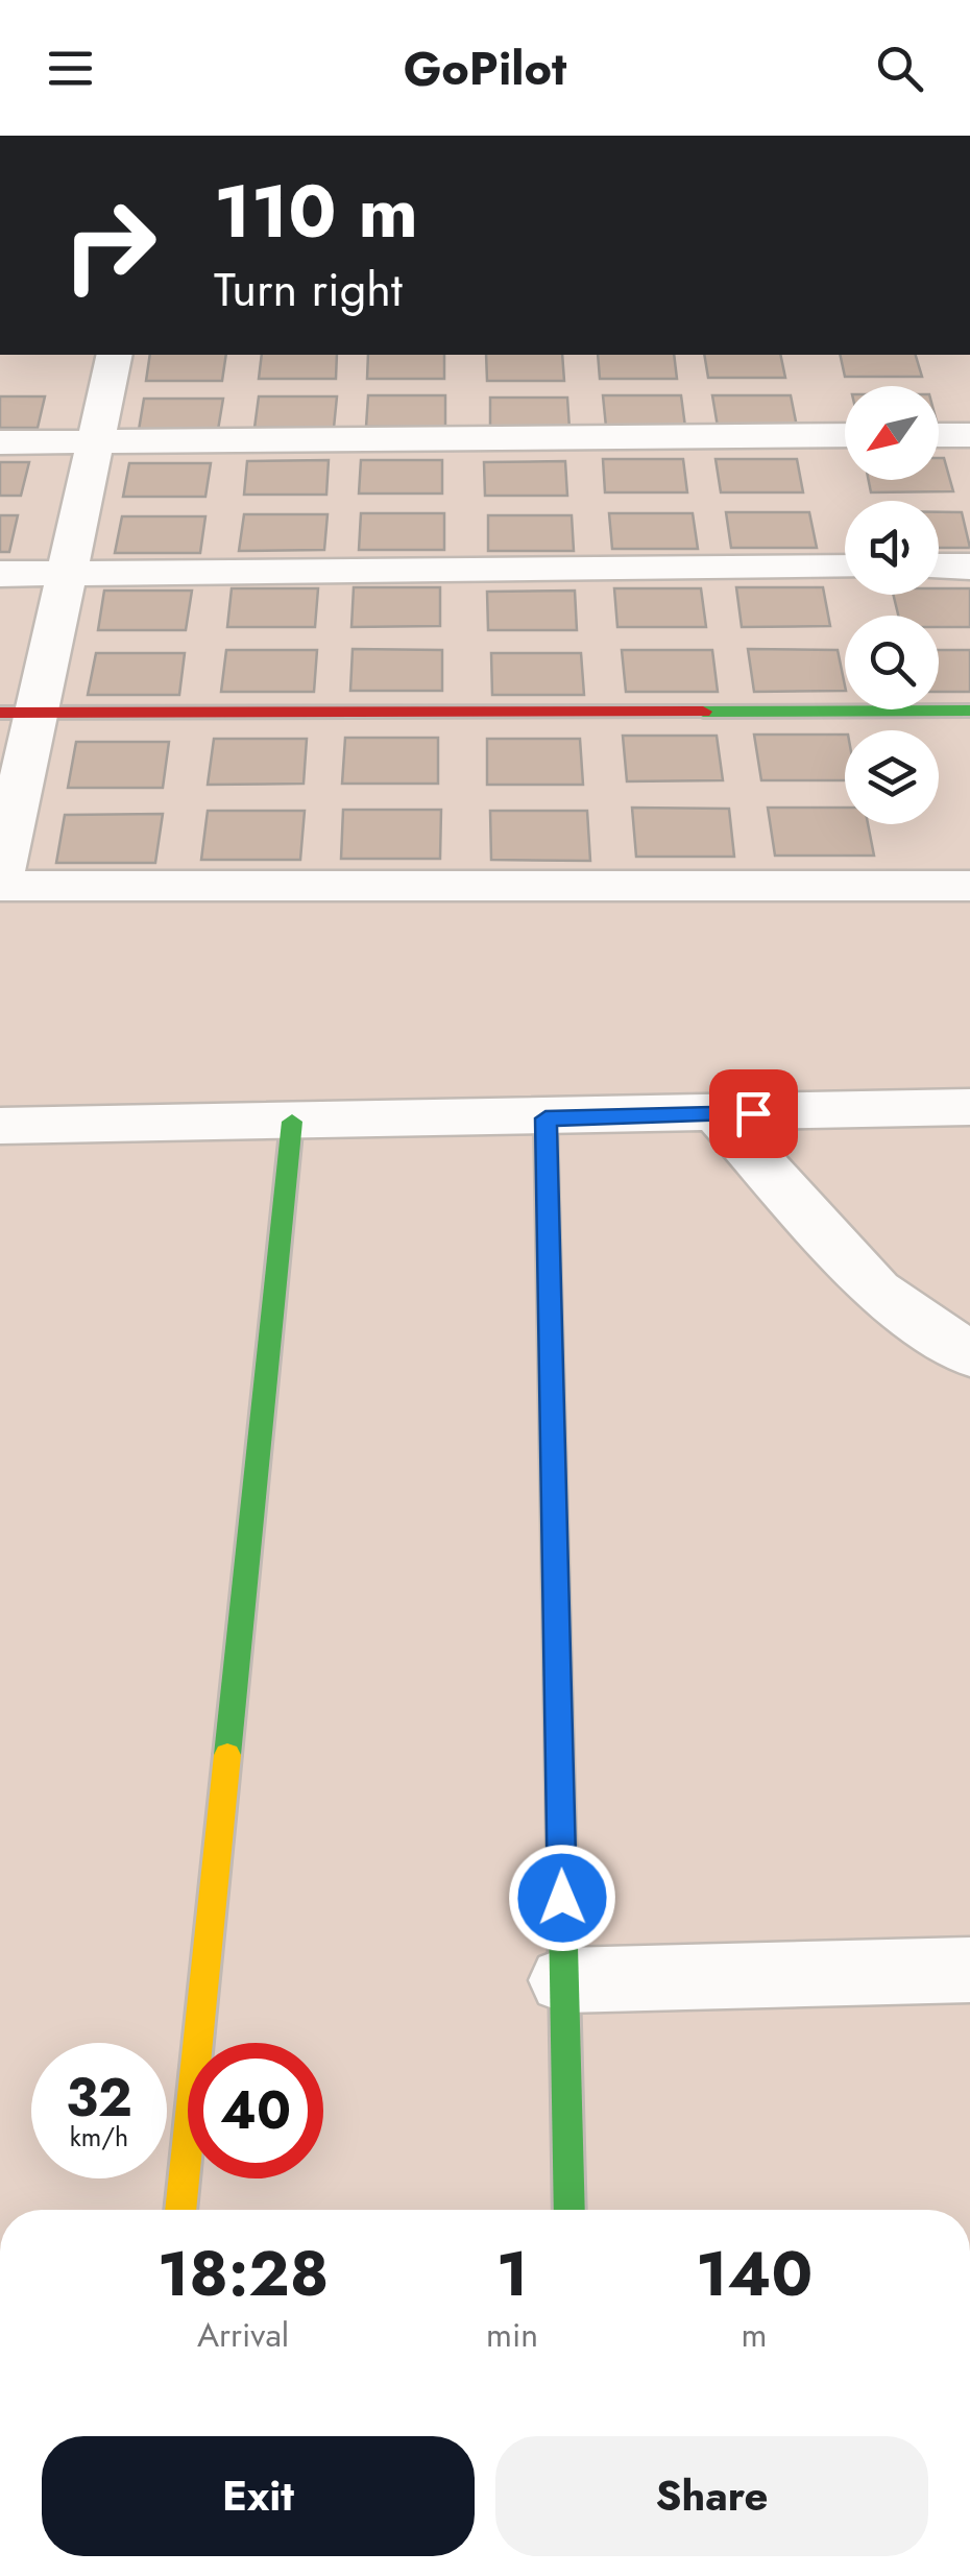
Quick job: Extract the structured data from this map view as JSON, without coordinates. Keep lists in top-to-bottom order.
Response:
{
  "north": "bottom left",
  "page": {
    "header": "GoPilot",
    "turn": ["110 m", "Turn right"],
    "speed": "32 km/h",
    "limit": "40",
    "eta": [
      "18:28",
      "Arrival",
      "1",
      "min",
      "140",
      "m"
    ],
    "buttons": ["Exit", "Share"]
  }
}
